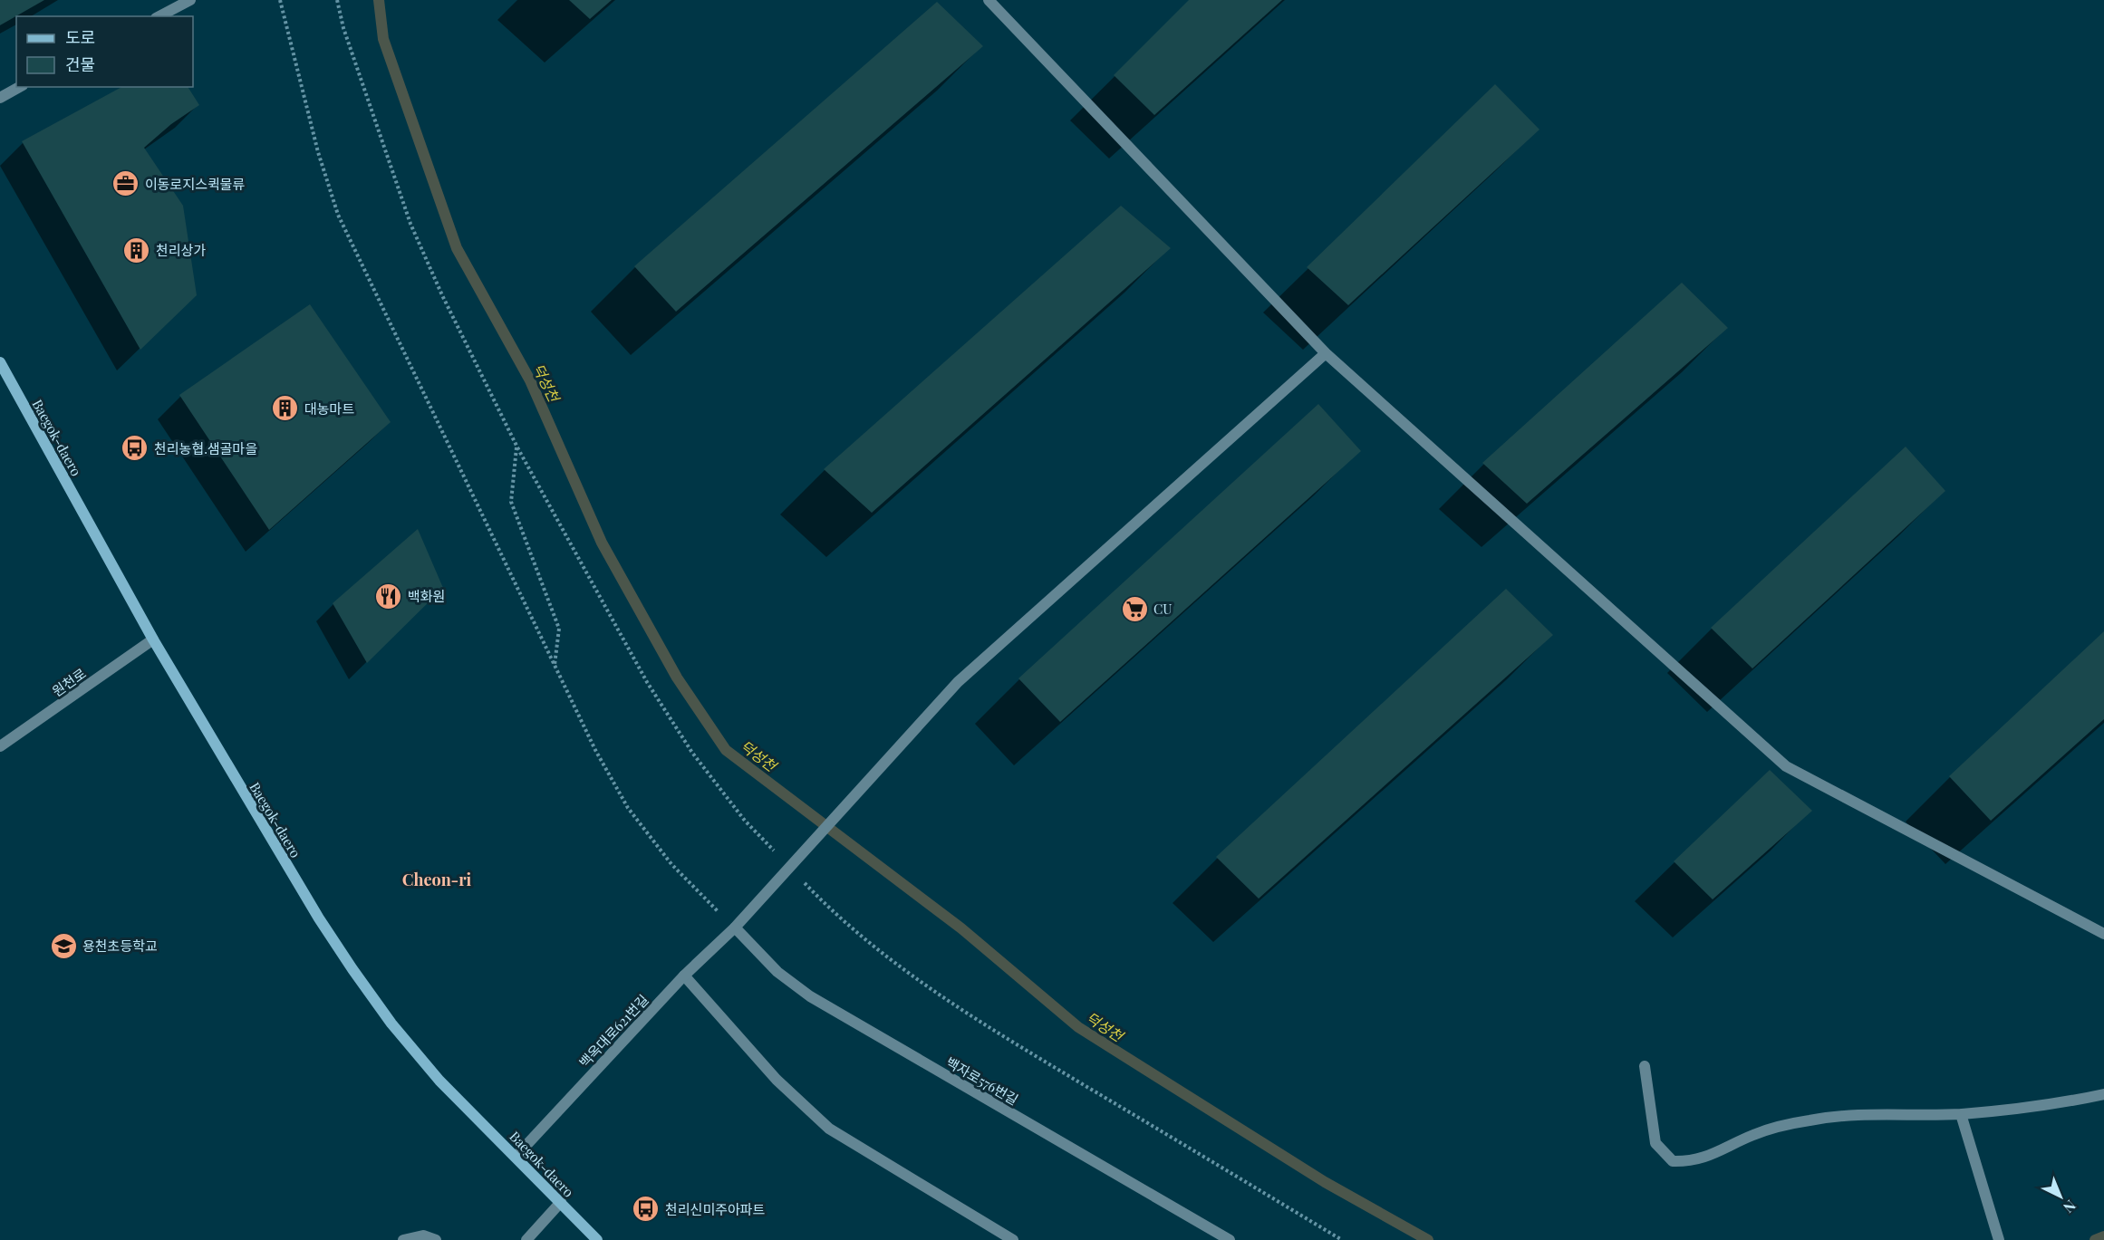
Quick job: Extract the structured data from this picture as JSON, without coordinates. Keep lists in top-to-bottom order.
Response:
{
  "streets": {
    "main road": ["Baegok-daero"],
    "street": ["원천로", "백옥대로621번길", "백자로576번길"]
  },
  "crossings": [
    ["Baegok-daero", "원천로"],
    ["Baegok-daero", "백옥대로621번길"],
    ["백옥대로621번길", "백자로576번길"]
  ],
  "districts": ["Cheon-ri"],
  "water": ["덕성천"],
  "places": {
    "office": ["이동로지스퀵물류"],
    "building": ["천리상가", "대농마트"],
    "bus stop": ["천리농협.샘골마을", "천리신미주아파트"],
    "restaurant": ["백화원"],
    "supermarket": ["CU"],
    "school or university": ["용천초등학교"]
  },
  "legend": ["도로", "건물"],
  "north": "bottom right"
}
